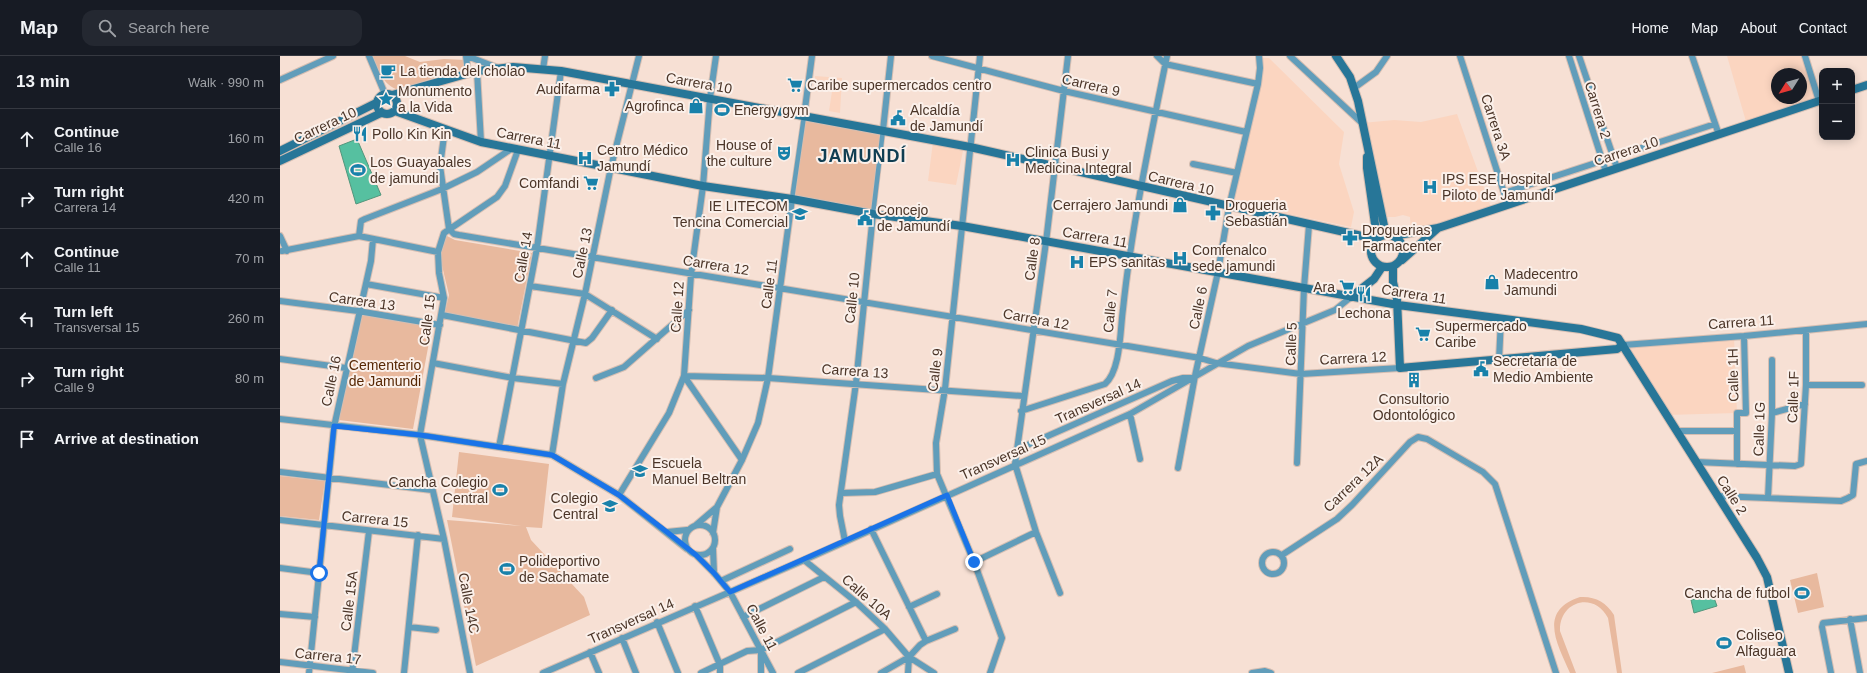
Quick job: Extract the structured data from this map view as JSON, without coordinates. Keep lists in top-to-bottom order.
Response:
{
  "streets": {
    "main road": [
      "Carrera 10",
      "Carrera 11",
      "Carrera 12",
      "Calle 2"
    ],
    "street": [
      "Carrera 9",
      "Carrera 2",
      "Carrera 3A",
      "Calle 13",
      "Calle 14",
      "Calle 8",
      "Calle 11",
      "Calle 10",
      "Carrera 13",
      "Calle 12",
      "Calle 6",
      "Calle 7",
      "Calle 15",
      "Calle 5",
      "Calle 9",
      "Calle 1H",
      "Calle 16",
      "Calle 1F",
      "Transversal 14",
      "Calle 1G",
      "Transversal 15",
      "Carrera 12A",
      "Carrera 15",
      "Calle 10A",
      "Calle 15A",
      "Calle 14C",
      "Carrera 17"
    ]
  },
  "crossings": [
    ["Carrera 10", "Carrera 2"],
    ["Carrera 10", "Carrera 3A"],
    ["Carrera 10", "Carrera 11"],
    ["Carrera 10", "Calle 13"],
    ["Carrera 10", "Calle 14"],
    ["Carrera 10", "Calle 8"],
    ["Carrera 10", "Calle 11"],
    ["Carrera 10", "Calle 10"],
    ["Carrera 10", "Calle 12"],
    ["Carrera 10", "Calle 6"],
    ["Carrera 10", "Calle 7"],
    ["Carrera 10", "Calle 5"],
    ["Carrera 10", "Calle 9"],
    ["Carrera 9", "Calle 8"],
    ["Carrera 9", "Calle 6"],
    ["Carrera 9", "Calle 7"],
    ["Carrera 9", "Calle 9"],
    ["Carrera 11", "Calle 13"],
    ["Carrera 11", "Calle 14"],
    ["Carrera 11", "Calle 8"],
    ["Carrera 11", "Carrera 12"],
    ["Carrera 11", "Calle 11"],
    ["Carrera 11", "Calle 10"],
    ["Carrera 11", "Calle 12"],
    ["Carrera 11", "Calle 6"],
    ["Carrera 11", "Calle 7"],
    ["Carrera 11", "Calle 5"],
    ["Carrera 11", "Calle 9"],
    ["Carrera 11", "Calle 1H"],
    ["Carrera 11", "Calle 1F"],
    ["Carrera 11", "Calle 2"],
    ["Calle 13", "Carrera 12"],
    ["Calle 14", "Carrera 12"],
    ["Calle 8", "Carrera 12"],
    ["Calle 8", "Carrera 13"],
    ["Calle 8", "Calle 7"],
    ["Calle 8", "Transversal 14"],
    ["Calle 8", "Transversal 15"],
    ["Carrera 12", "Calle 11"],
    ["Carrera 12", "Calle 10"],
    ["Carrera 12", "Calle 12"],
    ["Carrera 12", "Calle 6"],
    ["Carrera 12", "Calle 7"],
    ["Carrera 12", "Calle 15"],
    ["Carrera 12", "Calle 5"],
    ["Carrera 12", "Calle 9"],
    ["Carrera 12", "Transversal 15"],
    ["Carrera 12", "Calle 2"],
    ["Calle 11", "Carrera 13"],
    ["Calle 11", "Transversal 14"],
    ["Calle 11", "Transversal 15"],
    ["Calle 10", "Carrera 13"],
    ["Calle 10", "Transversal 15"],
    ["Carrera 13", "Calle 12"],
    ["Carrera 13", "Calle 15"],
    ["Carrera 13", "Calle 9"],
    ["Carrera 13", "Calle 16"],
    ["Calle 6", "Transversal 14"],
    ["Calle 6", "Transversal 15"],
    ["Calle 15", "Carrera 15"],
    ["Calle 15", "Calle 14C"],
    ["Calle 9", "Transversal 15"],
    ["Calle 16", "Carrera 15"],
    ["Calle 16", "Carrera 17"],
    ["Calle 1F", "Calle 1G"],
    ["Transversal 14", "Transversal 15"],
    ["Transversal 15", "Calle 10A"],
    ["Carrera 15", "Calle 15A"],
    ["Carrera 15", "Calle 14C"],
    ["Calle 15A", "Carrera 17"]
  ],
  "districts": ["JAMUNDÍ"],
  "parks": ["Cementerio de Jamundi"],
  "places": {
    "cafe": ["La tienda del cholao"],
    "supermarket": [
      "Caribe supermercados centro",
      "Comfandi",
      "Ara",
      "Supermercado Caribe"
    ],
    "pharmacy": ["Audifarma", "Drogueria Sebastián", "Droguerias Farmacenter"],
    "place": ["Monumento a la Vida"],
    "shop": ["Agrofinca", "Cerrajero Jamundi", "Madecentro Jamundi"],
    "sports": [
      "Energy gym",
      "Los Guayabales de jamundi",
      "Cancha Colegio Central",
      "Polideportivo de Sachamate",
      "Cancha de futbol",
      "Coliseo Alfaguara"
    ],
    "public building": ["Alcaldía de Jamundí", "Concejo de Jamundí", "Secretaría de Medio Ambiente"],
    "restaurant": ["Pollo Kin Kin", "Lechona"],
    "theatre": ["House of the culture"],
    "hospital": [
      "Centro Médico Jamundí",
      "Clinica Busi y Medicina Integral",
      "IPS ESE Hospital Piloto de Jamundí",
      "Comfenalco sede jamundi",
      "EPS sanitas"
    ],
    "school or university": ["IE LITECOM Tencina Comercial", "Escuela Manuel Beltran", "Colegio Central"],
    "building": ["Consultorio Odontológico"]
  },
  "north": "bottom left",
  "page": {
    "header": "Map",
    "search": "Search here",
    "nav": [
      "Home",
      "Map",
      "About",
      "Contact"
    ],
    "heading": ["13 min", "Walk · 990 m"],
    "map_buttons": ["+", "−"],
    "list": [
      ["Continue", "Calle 16", "160 m"],
      ["Turn right", "Carrera 14", "420 m"],
      ["Continue", "Calle 11", "70 m"],
      ["Turn left", "Transversal 15", "260 m"],
      ["Turn right", "Calle 9", "80 m"],
      "Arrive at destination"
    ]
  }
}
